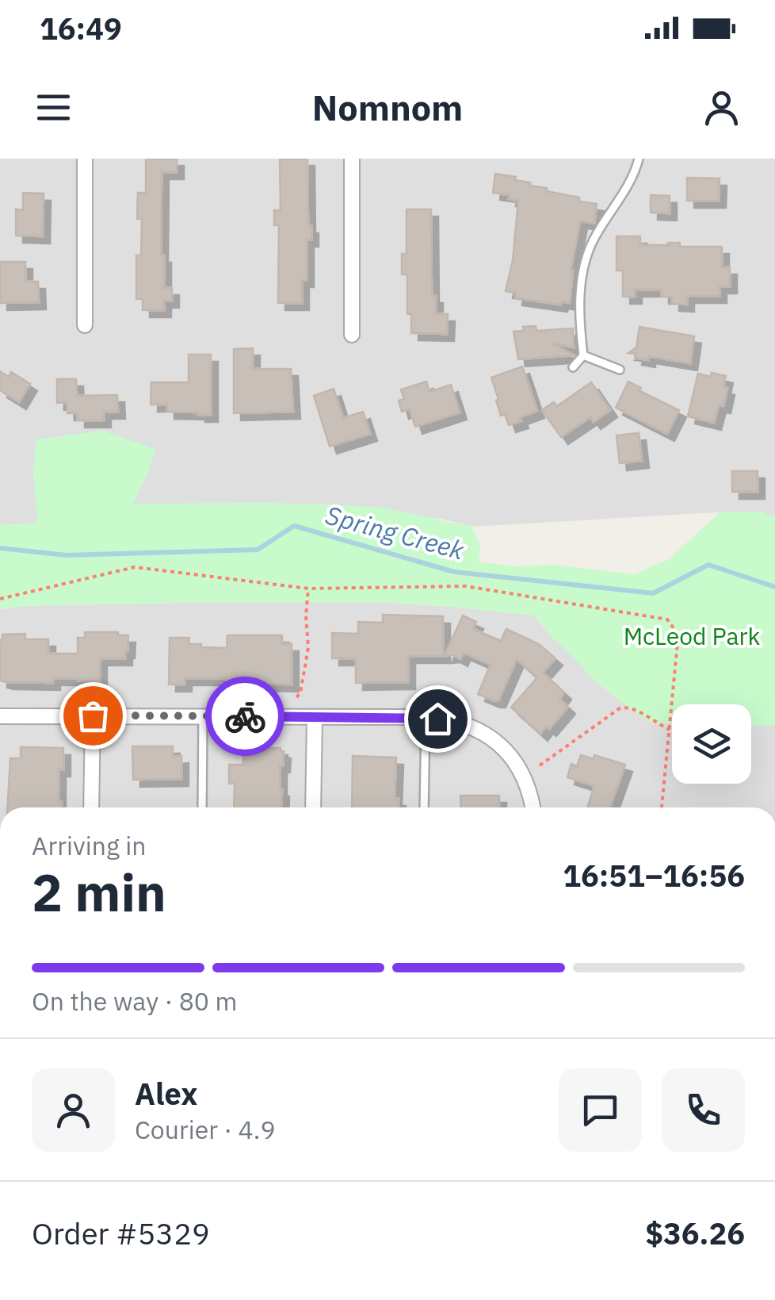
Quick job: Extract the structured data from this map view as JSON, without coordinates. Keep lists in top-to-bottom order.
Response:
{
  "water": ["Spring Creek"],
  "parks": ["McLeod Park"],
  "page": {
    "status": "16:49",
    "header": "Nomnom",
    "heading": ["2 min", "Arriving in", "16:51–16:56"],
    "panel": [
      "Alex",
      "Courier · 4.9",
      "Order #5329",
      "$36.26"
    ],
    "bar": "On the way · 80 m"
  }
}
